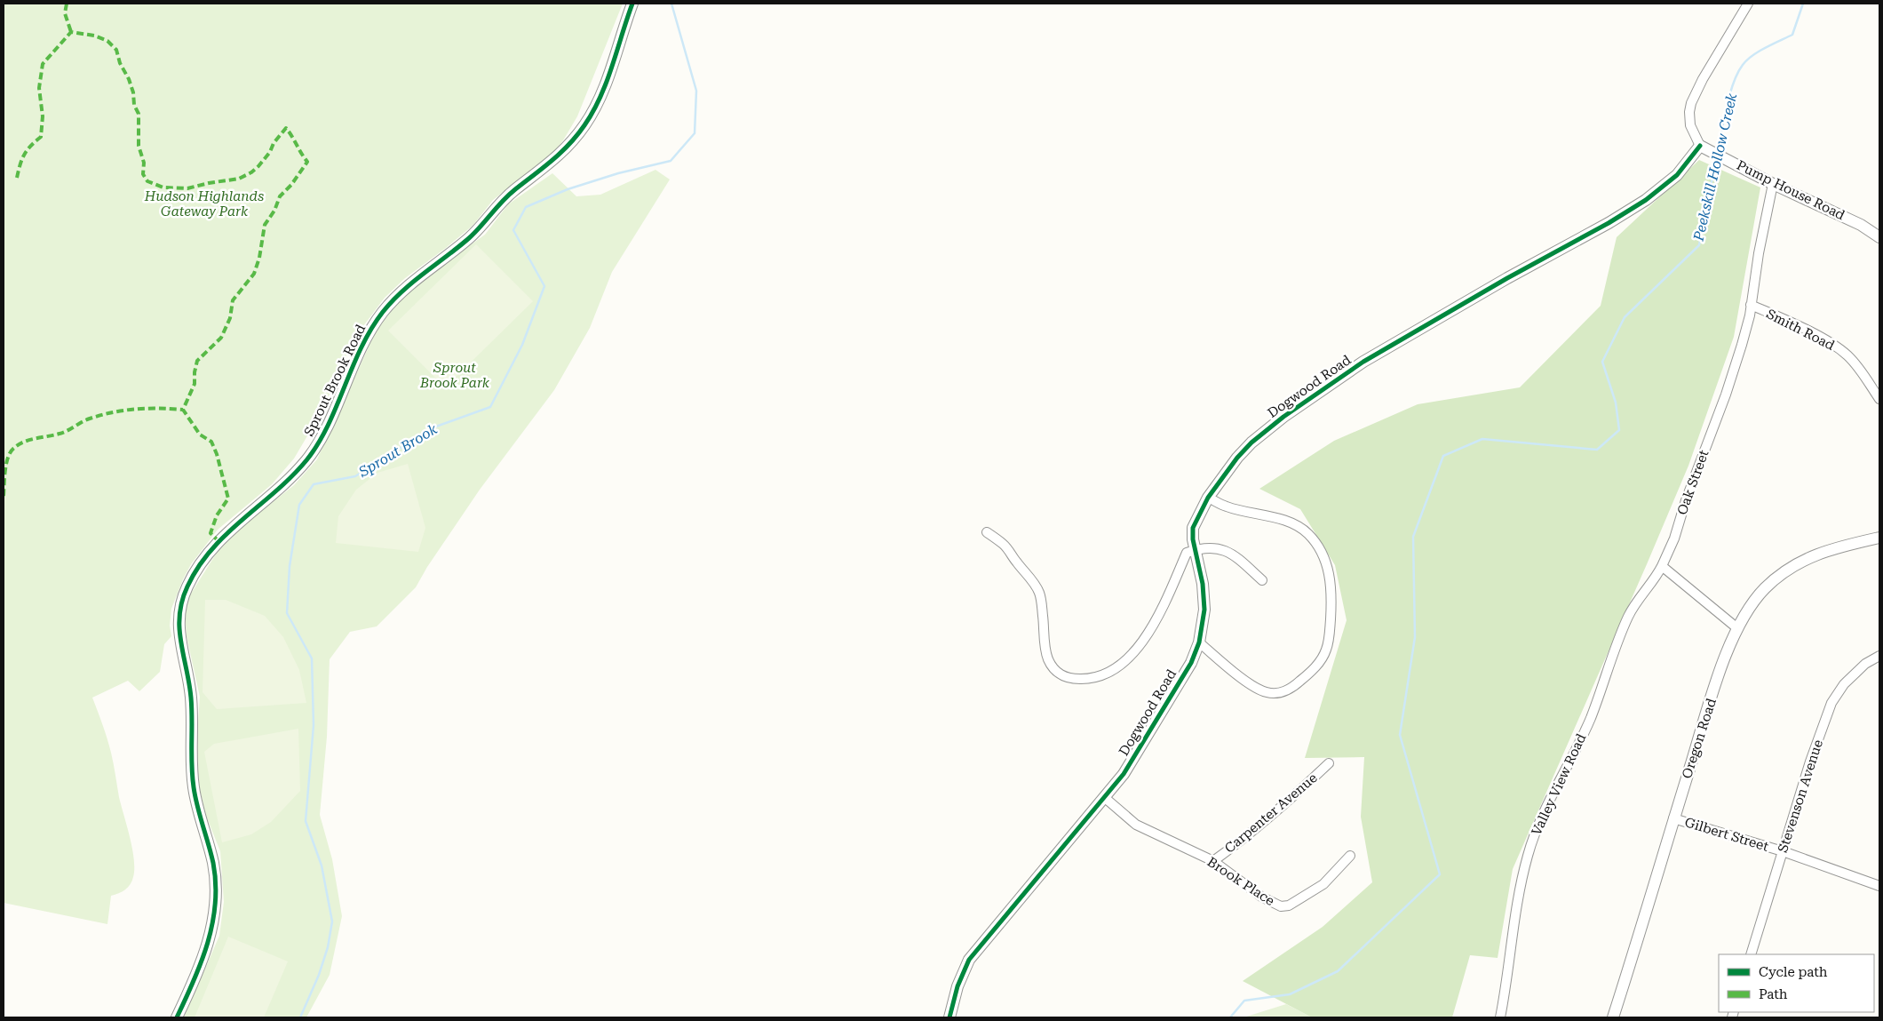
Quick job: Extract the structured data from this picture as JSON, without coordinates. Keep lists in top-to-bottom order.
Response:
{
  "streets": {
    "street": [
      "Pump House Road",
      "Smith Road",
      "Sprout Brook Road",
      "Dogwood Road",
      "Oak Street",
      "Oregon Road",
      "Valley View Road",
      "Stevenson Avenue",
      "Carpenter Avenue",
      "Gilbert Street",
      "Brook Place"
    ]
  },
  "crossings": [
    ["Pump House Road", "Dogwood Road"],
    ["Smith Road", "Oak Street"],
    ["Dogwood Road", "Brook Place"],
    ["Oak Street", "Valley View Road"],
    ["Oregon Road", "Gilbert Street"],
    ["Stevenson Avenue", "Gilbert Street"],
    ["Carpenter Avenue", "Brook Place"]
  ],
  "water": ["Peekskill Hollow Creek", "Sprout Brook"],
  "parks": ["Hudson Highlands Gateway Park", "Sprout Brook Park"],
  "legend": ["Cycle path", "Path"]
}
